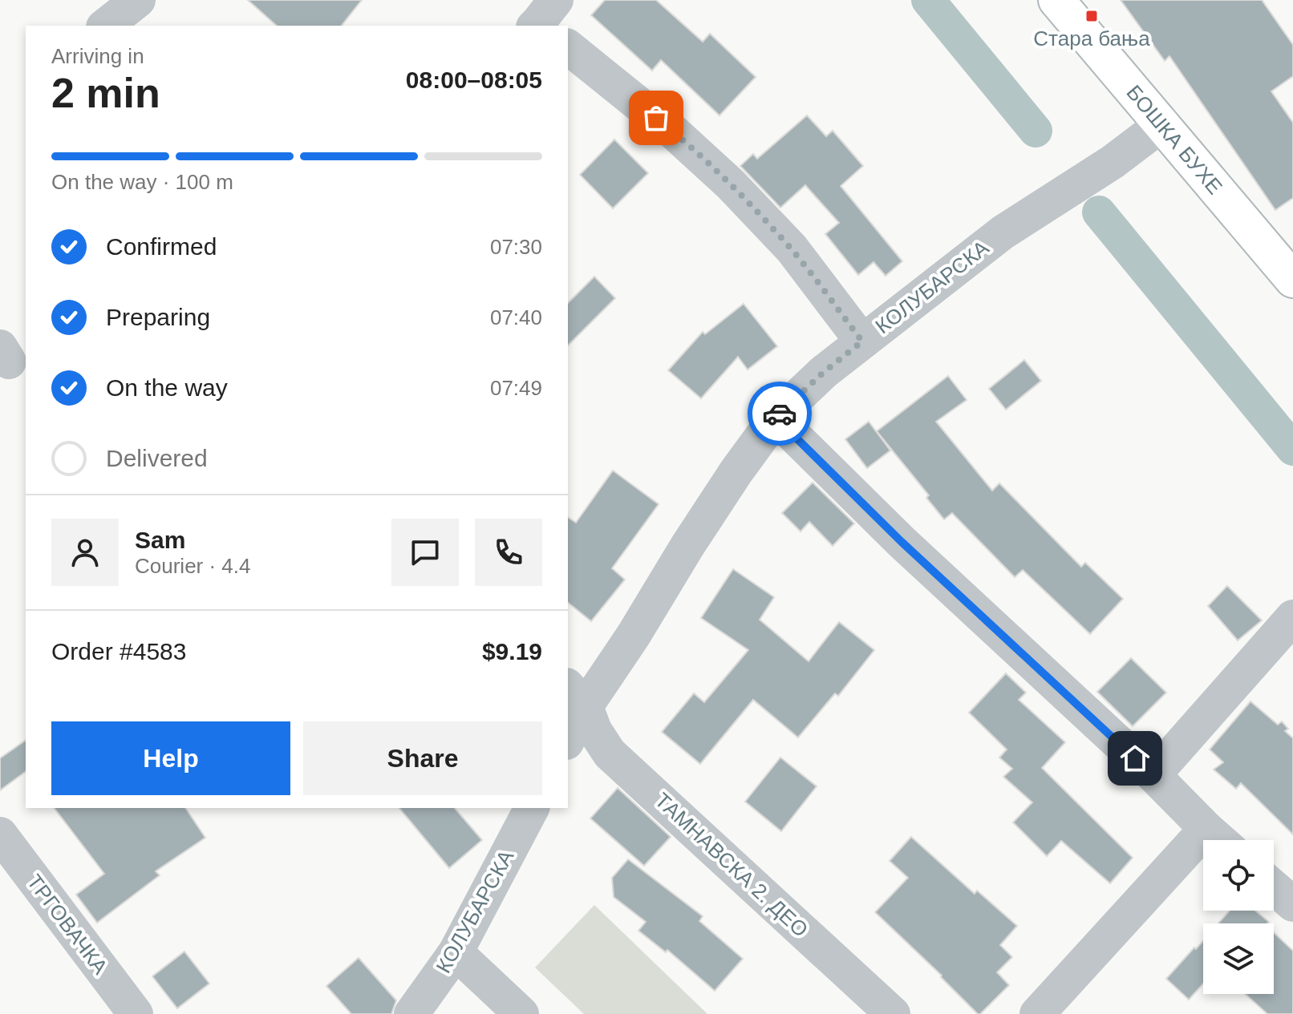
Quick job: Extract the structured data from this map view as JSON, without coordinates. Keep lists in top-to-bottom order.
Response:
{
  "streets": {
    "main road": ["БОШКА БУХЕ"],
    "street": ["КОЛУБАРСКА", "ТАМНАВСКА 2. ДЕО", "ТРГОВАЧКА"]
  },
  "crossings": [
    ["БОШКА БУХЕ", "КОЛУБАРСКА"],
    ["КОЛУБАРСКА", "ТАМНАВСКА 2. ДЕО"]
  ],
  "places": {
    "transit": ["Стара бања"]
  },
  "page": {
    "heading": ["2 min", "Arriving in", "08:00–08:05"],
    "panel": [
      "Sam",
      "Courier · 4.4",
      "Order #4583",
      "$9.19"
    ],
    "bar": "On the way · 100 m",
    "list": [
      ["Confirmed", "07:30"],
      ["Preparing", "07:40"],
      ["On the way", "07:49"],
      "Delivered"
    ],
    "buttons": ["Help", "Share"]
  }
}
